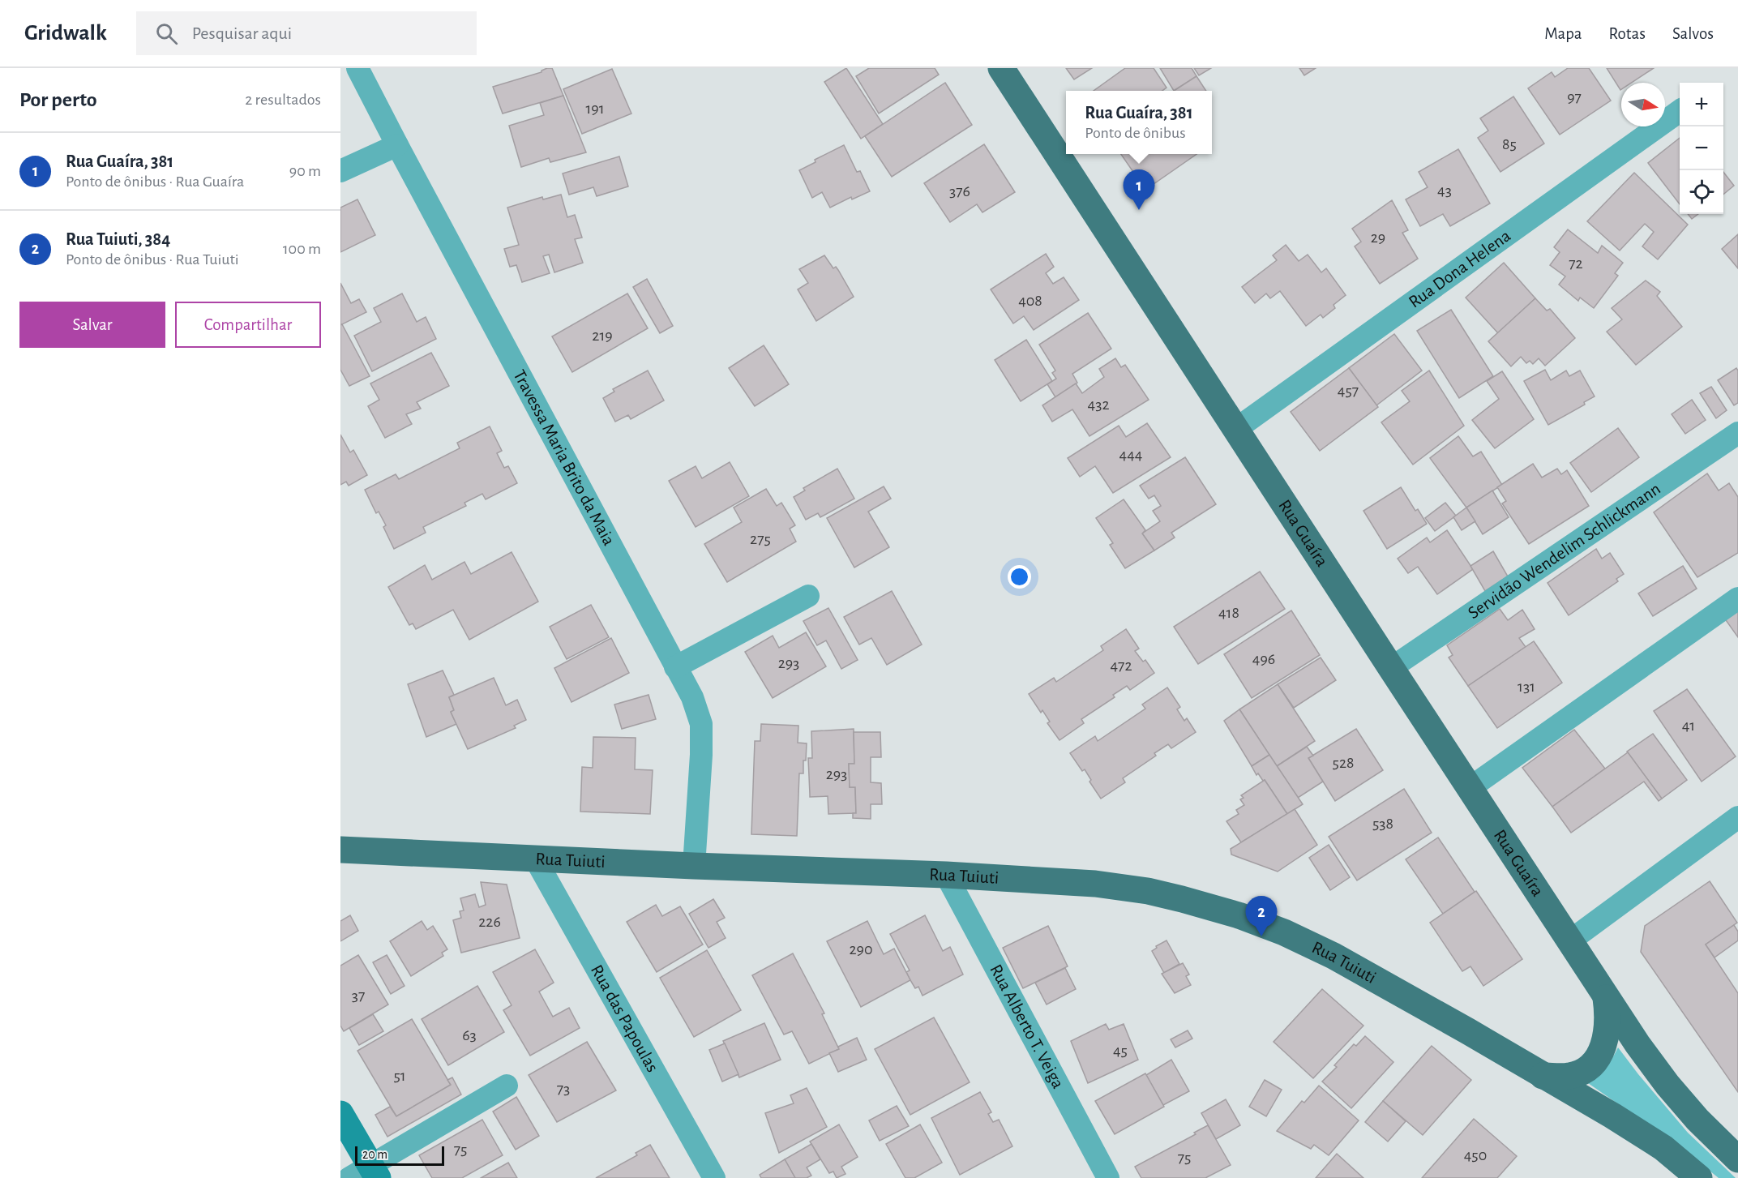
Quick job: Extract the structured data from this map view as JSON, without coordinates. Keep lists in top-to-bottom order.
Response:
{
  "streets": {
    "main road": ["Rua Guaíra", "Rua Tuiuti"],
    "street": [
      "Rua Dona Helena",
      "Travessa Maria Brito da Maia",
      "Servidão Wendelim Schlickmann",
      "Rua das Papoulas",
      "Rua Alberto T. Veiga"
    ]
  },
  "crossings": [
    ["Rua Dona Helena", "Rua Guaíra"],
    ["Travessa Maria Brito da Maia", "Rua Tuiuti"],
    ["Rua Guaíra", "Servidão Wendelim Schlickmann"],
    ["Rua Tuiuti", "Rua das Papoulas"],
    ["Rua Tuiuti", "Rua Alberto T. Veiga"]
  ],
  "house_numbers": [
    "97",
    "191",
    "85",
    "43",
    "376",
    "29",
    "72",
    "408",
    "219",
    "457",
    "432",
    "444",
    "275",
    "418",
    "496",
    "293",
    "472",
    "131",
    "41",
    "528",
    "293",
    "538",
    "226",
    "290",
    "37",
    "63",
    "45",
    "51",
    "73",
    "75",
    "450",
    "75"
  ],
  "scale_bar": "20 m",
  "north": "right",
  "page": {
    "header": "Gridwalk",
    "search": "Pesquisar aqui",
    "nav": ["Mapa", "Rotas", "Salvos"],
    "heading": ["Por perto", "2 resultados"],
    "map_buttons": ["+", "−"],
    "popup": ["Rua Guaíra, 381", "Ponto de ônibus"],
    "list": [
      {
        "mark": "1",
        "name": "Rua Guaíra, 381",
        "note": "Ponto de ônibus · Rua Guaíra",
        "value": "90 m"
      },
      {
        "mark": "2",
        "name": "Rua Tuiuti, 384",
        "note": "Ponto de ônibus · Rua Tuiuti",
        "value": "100 m"
      }
    ],
    "pins": ["1", "2"],
    "buttons": ["Salvar", "Compartilhar"],
    "scale": "20 m"
  }
}
